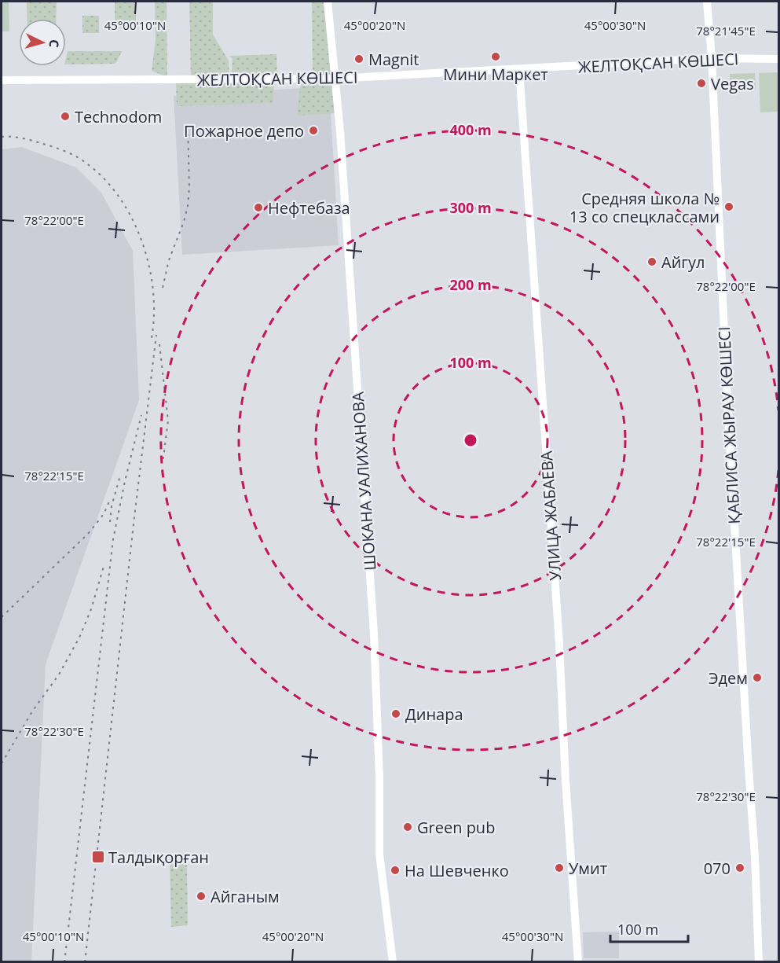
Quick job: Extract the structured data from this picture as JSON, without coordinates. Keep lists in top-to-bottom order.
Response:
{
  "streets": {
    "street": [
      "ЖЕЛТОҚСАН КӨШЕСІ",
      "ҚАБЛИСА ЖЫРАУ КӨШЕСІ",
      "ШОКАНА УАЛИХАНОВА",
      "УЛИЦА ЖАБАЕВА"
    ]
  },
  "crossings": [
    ["ЖЕЛТОҚСАН КӨШЕСІ", "ҚАБЛИСА ЖЫРАУ КӨШЕСІ"],
    ["ЖЕЛТОҚСАН КӨШЕСІ", "ШОКАНА УАЛИХАНОВА"],
    ["ЖЕЛТОҚСАН КӨШЕСІ", "УЛИЦА ЖАБАЕВА"]
  ],
  "places": {
    "other": [
      "Мини Маркет",
      "Magnit",
      "Vegas",
      "Technodom",
      "Пожарное депо",
      "Средняя школа № 13 со спецклассами",
      "Нефтебаза",
      "Айгул",
      "Эдем",
      "Динара",
      "Green pub",
      "Умит",
      "070",
      "На Шевченко",
      "Айганым"
    ],
    "transit": ["Талдықорған"]
  },
  "scale_bar": "100 m",
  "north": "right",
  "coordinates": [
    "45°00'10\"N",
    "45°00'20\"N",
    "45°00'30\"N",
    "78°21'45\"E",
    "78°22'00\"E",
    "78°22'15\"E",
    "78°22'30\"E"
  ],
  "rings": [
    "400 m",
    "300 m",
    "200 m",
    "100 m"
  ]
}
